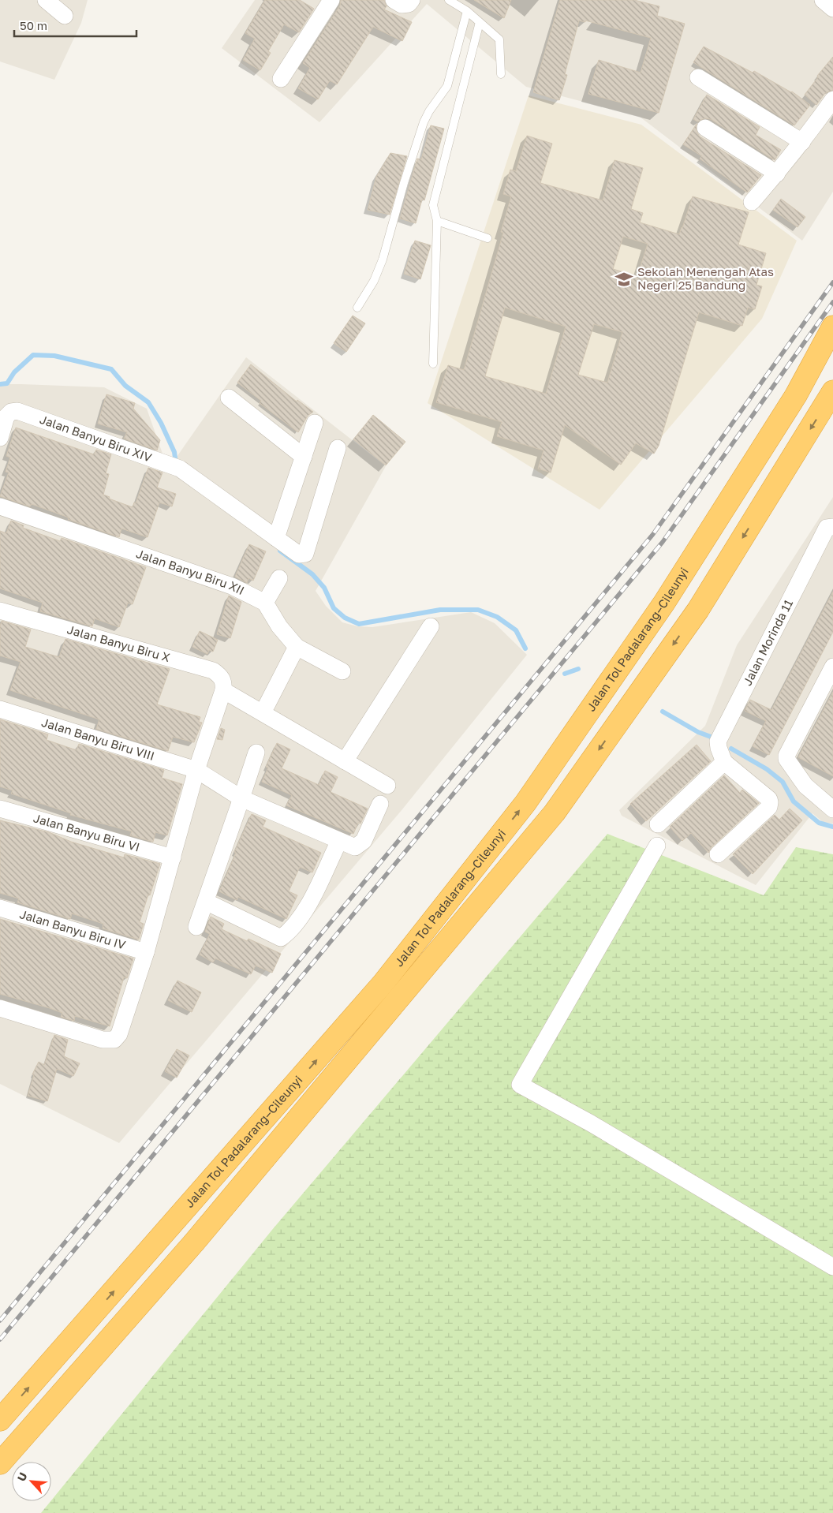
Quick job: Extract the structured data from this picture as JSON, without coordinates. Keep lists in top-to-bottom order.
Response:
{
  "streets": {
    "highway": ["Jalan Tol Padalarang–Cileunyi"],
    "street": [
      "Jalan Banyu Biru XIV",
      "Jalan Banyu Biru XII",
      "Jalan Morinda 11",
      "Jalan Banyu Biru X",
      "Jalan Banyu Biru VIII",
      "Jalan Banyu Biru VI",
      "Jalan Banyu Biru IV"
    ]
  },
  "places": {
    "school or university": ["Sekolah Menengah Atas Negeri 25 Bandung"]
  },
  "scale_bar": "50 m",
  "north": "top left"
}
